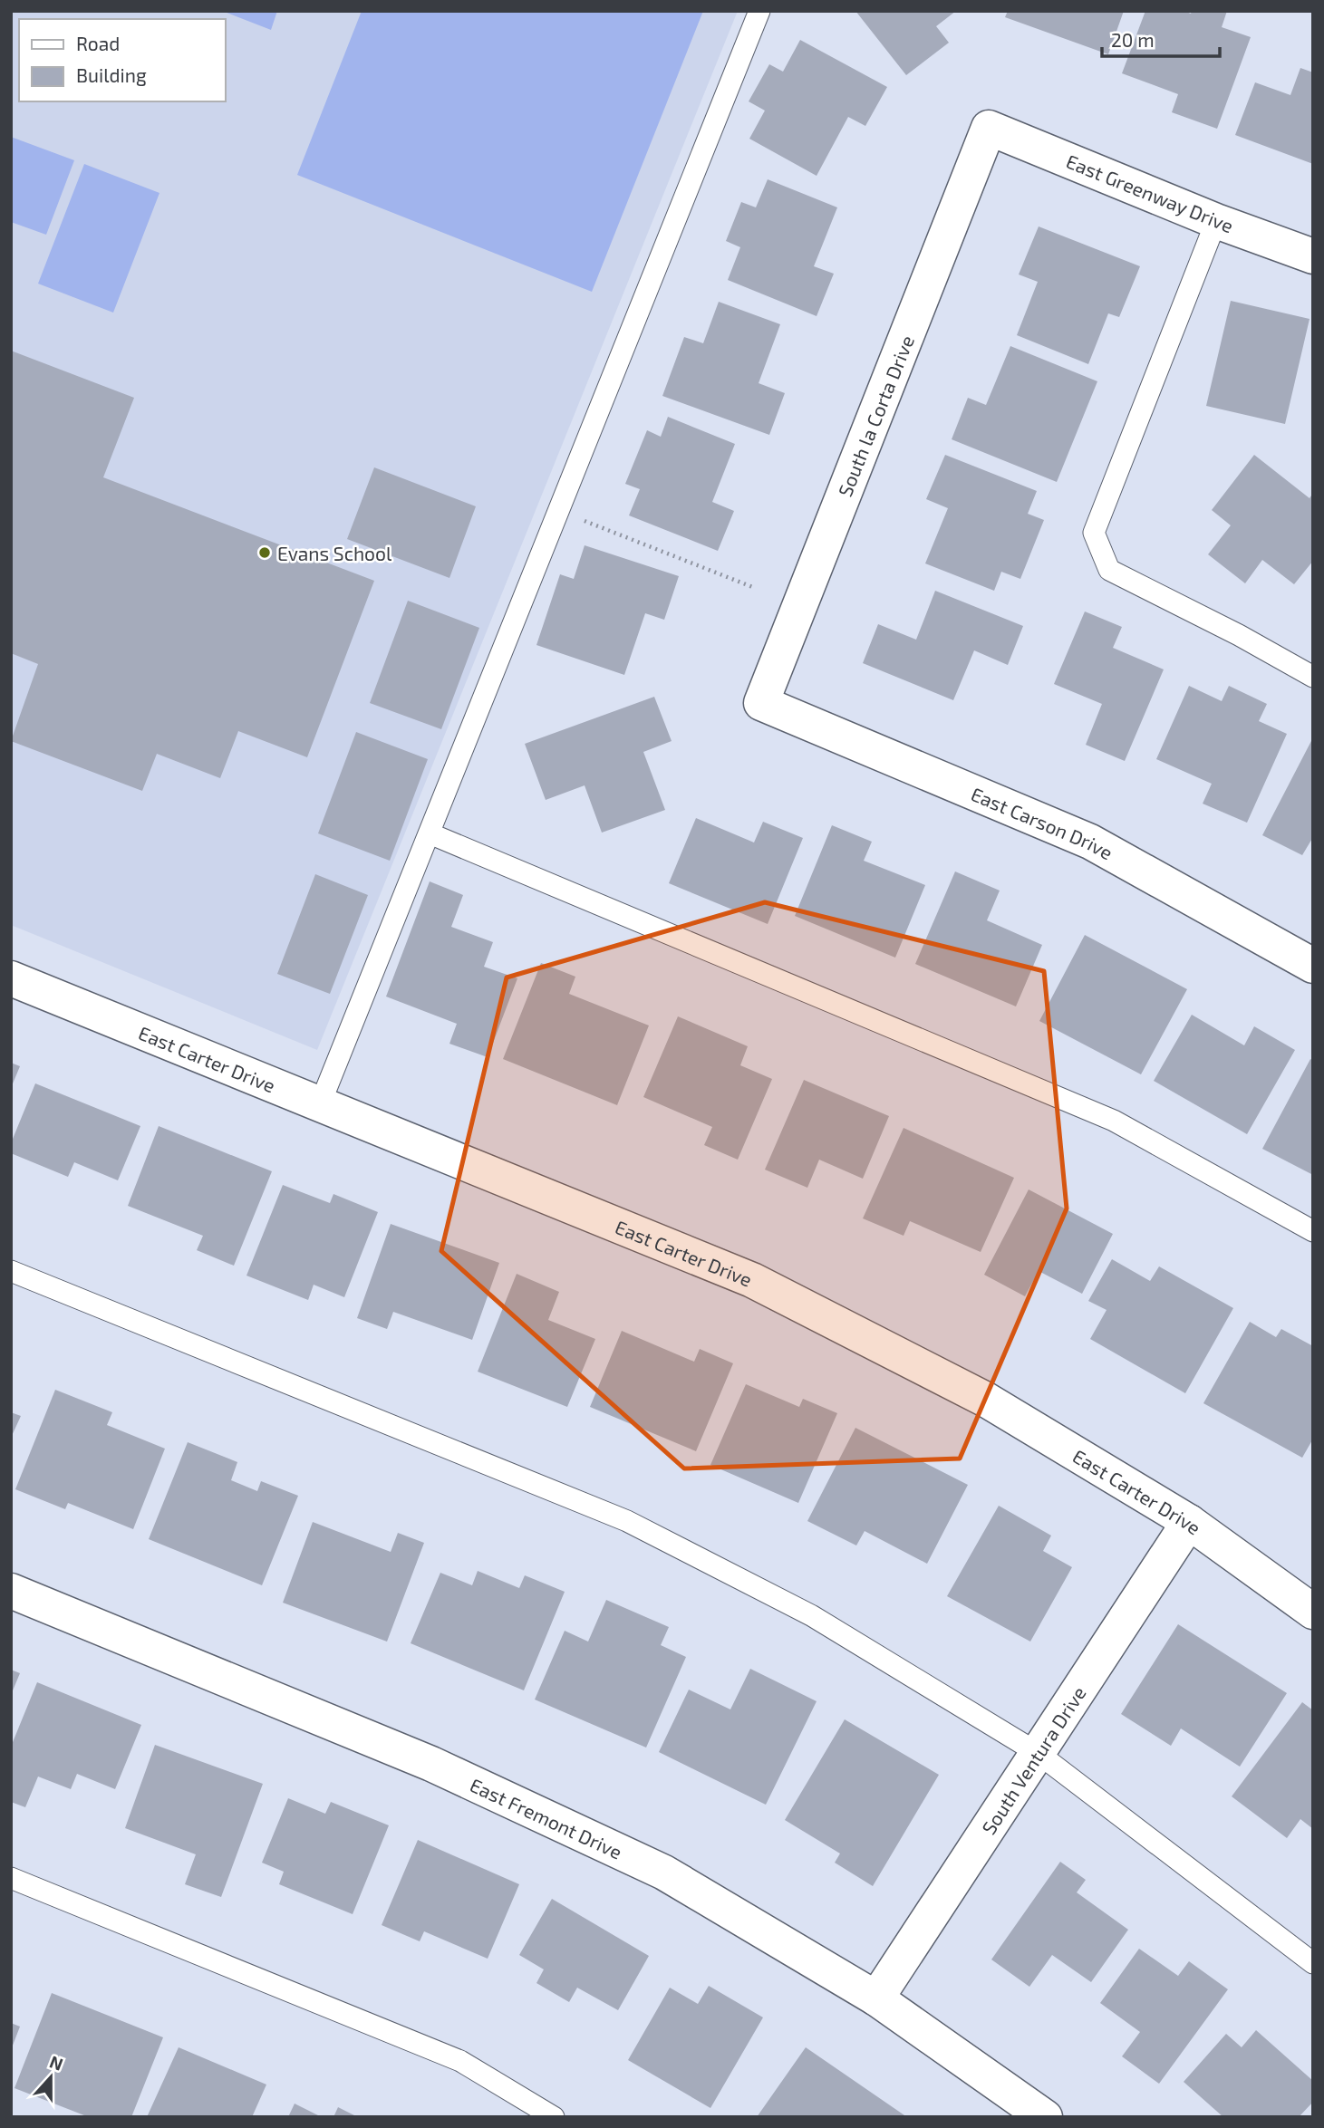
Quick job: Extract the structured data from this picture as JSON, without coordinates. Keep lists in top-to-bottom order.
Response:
{
  "streets": {
    "street": [
      "East Greenway Drive",
      "South la Corta Drive",
      "East Carson Drive",
      "East Carter Drive",
      "South Ventura Drive",
      "East Fremont Drive"
    ]
  },
  "crossings": [
    ["East Greenway Drive", "South la Corta Drive"],
    ["South la Corta Drive", "East Carson Drive"],
    ["East Carter Drive", "South Ventura Drive"],
    ["South Ventura Drive", "East Fremont Drive"]
  ],
  "places": ["Evans School"],
  "legend": ["Road", "Building"],
  "scale_bar": "20 m",
  "north": "top"
}
